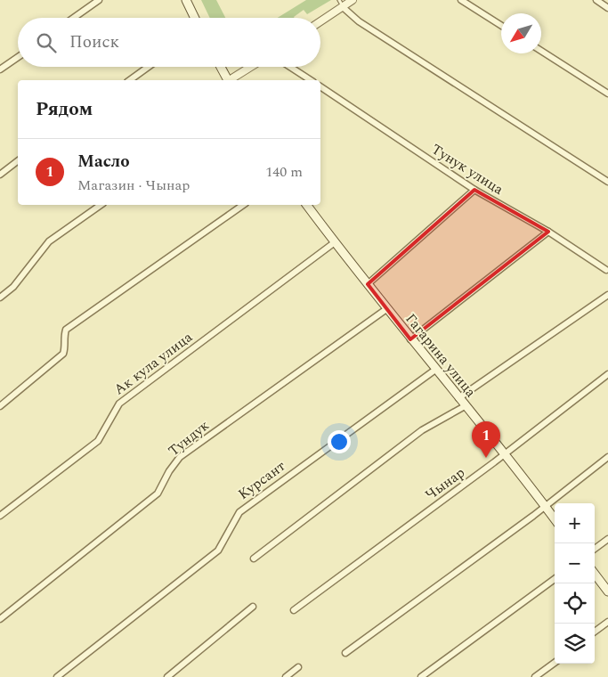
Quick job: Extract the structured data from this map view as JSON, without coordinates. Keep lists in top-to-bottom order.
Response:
{
  "streets": {
    "main road": ["Гагарина улица"],
    "street": [
      "Тунук улица",
      "Ак кула улица",
      "Тундук",
      "Курсант",
      "Чынар"
    ]
  },
  "crossings": [
    ["Гагарина улица", "Ак кула улица"],
    ["Гагарина улица", "Тундук"],
    ["Гагарина улица", "Курсант"],
    ["Гагарина улица", "Чынар"]
  ],
  "north": "bottom left",
  "page": {
    "search": "Поиск",
    "heading": "Рядом",
    "list": [
      {
        "mark": "1",
        "name": "Масло",
        "note": "Магазин · Чынар",
        "value": "140 m"
      }
    ],
    "pins": "1",
    "map_buttons": ["+", "−"]
  }
}
